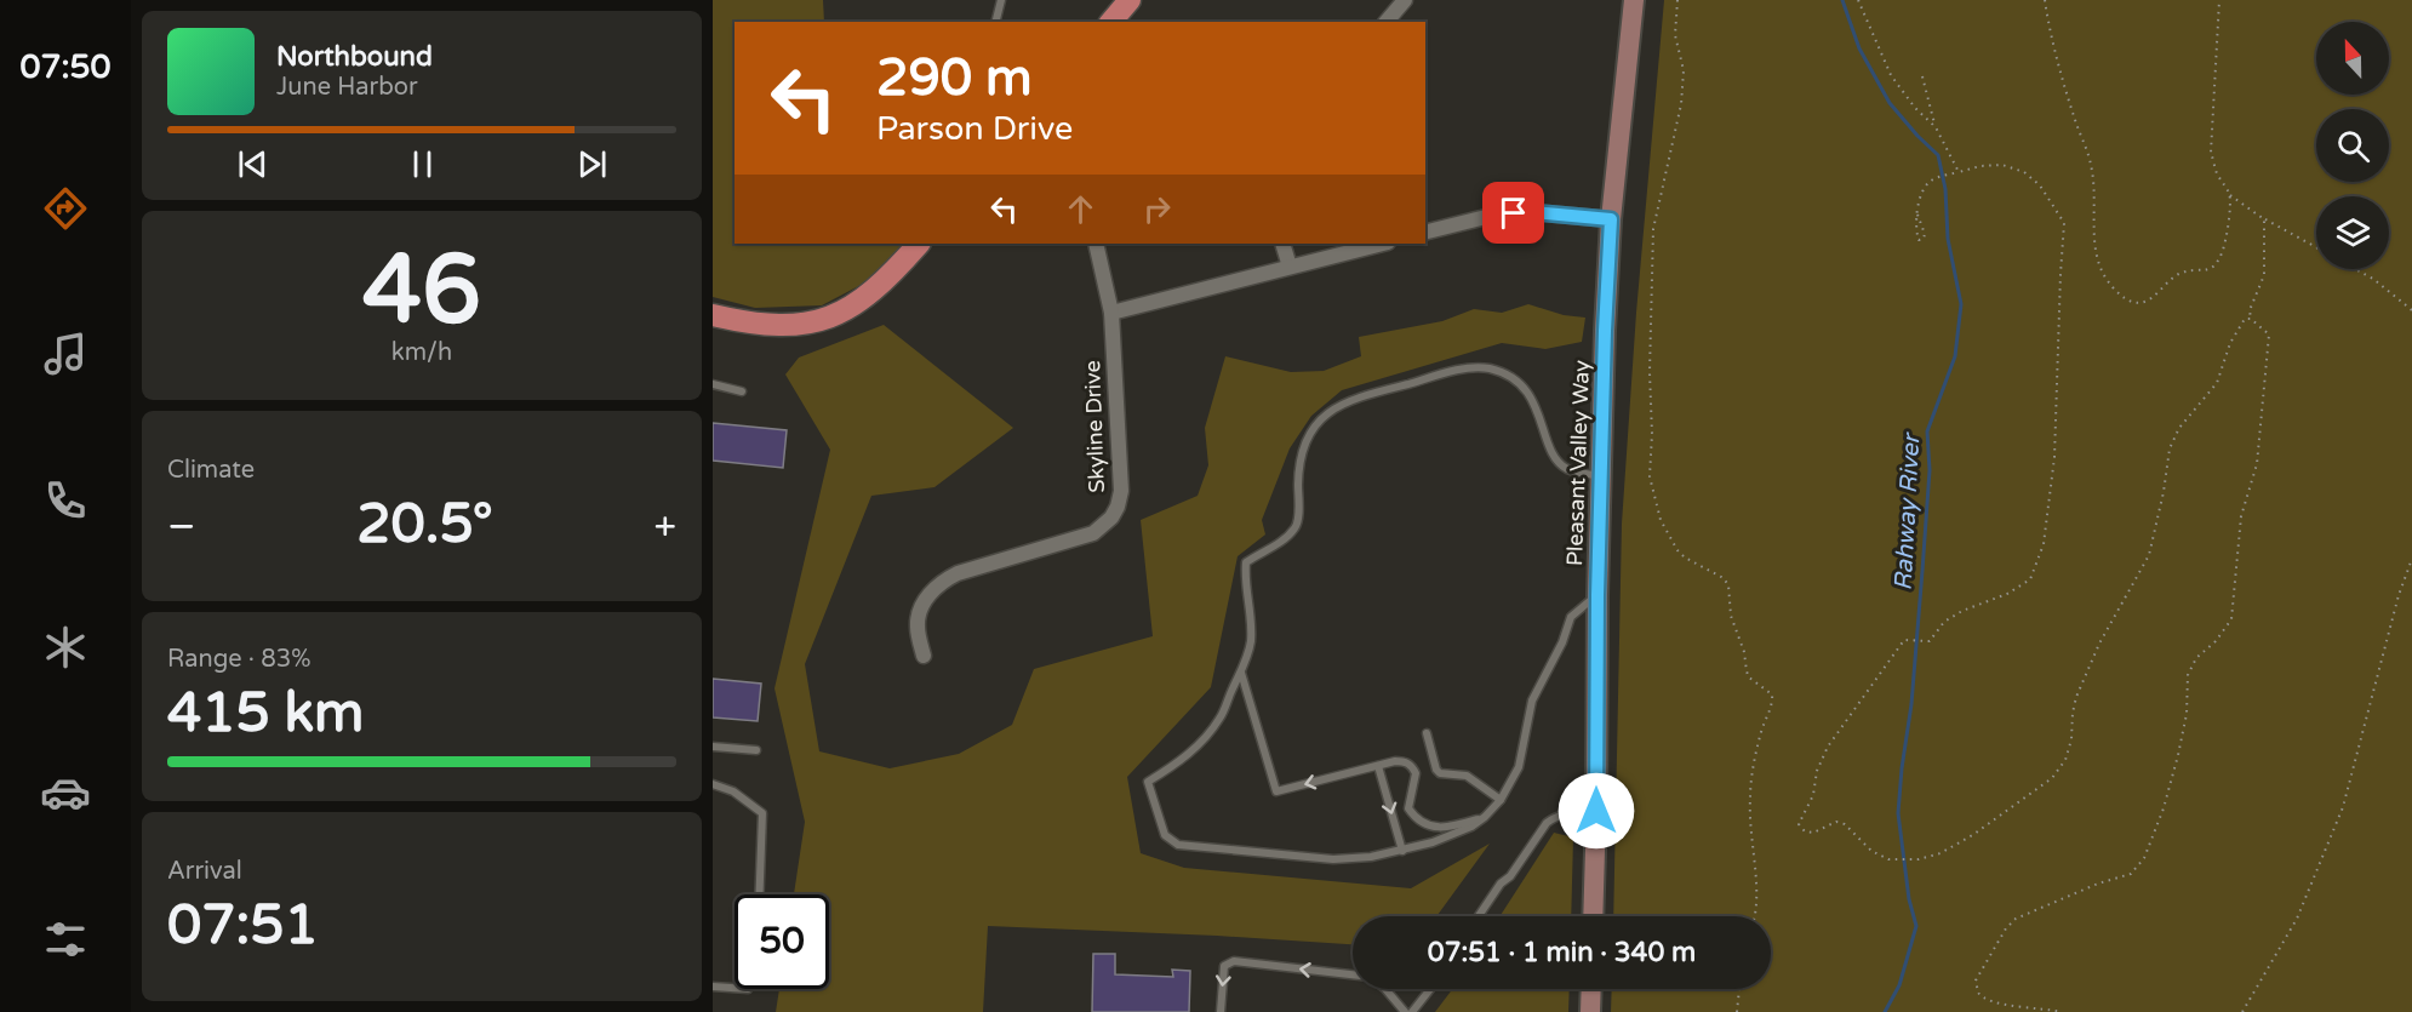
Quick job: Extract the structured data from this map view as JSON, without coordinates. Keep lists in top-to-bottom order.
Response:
{
  "streets": {
    "main road": ["Pleasant Valley Way"],
    "street": ["Skyline Drive"]
  },
  "water": ["Rahway River"],
  "north": "top",
  "page": {
    "tabs": "07:50",
    "turn": ["290 m", "Parson Drive"],
    "song": ["Northbound", "June Harbor"],
    "tile": [
      ["46", "km/h"],
      "Climate",
      ["Range · 83%", "415 km"],
      ["Arrival", "07:51"]
    ],
    "heat": ["−", "20.5°", "+"],
    "limit": "50",
    "trip": "07:51 · 1 min · 340 m"
  }
}
